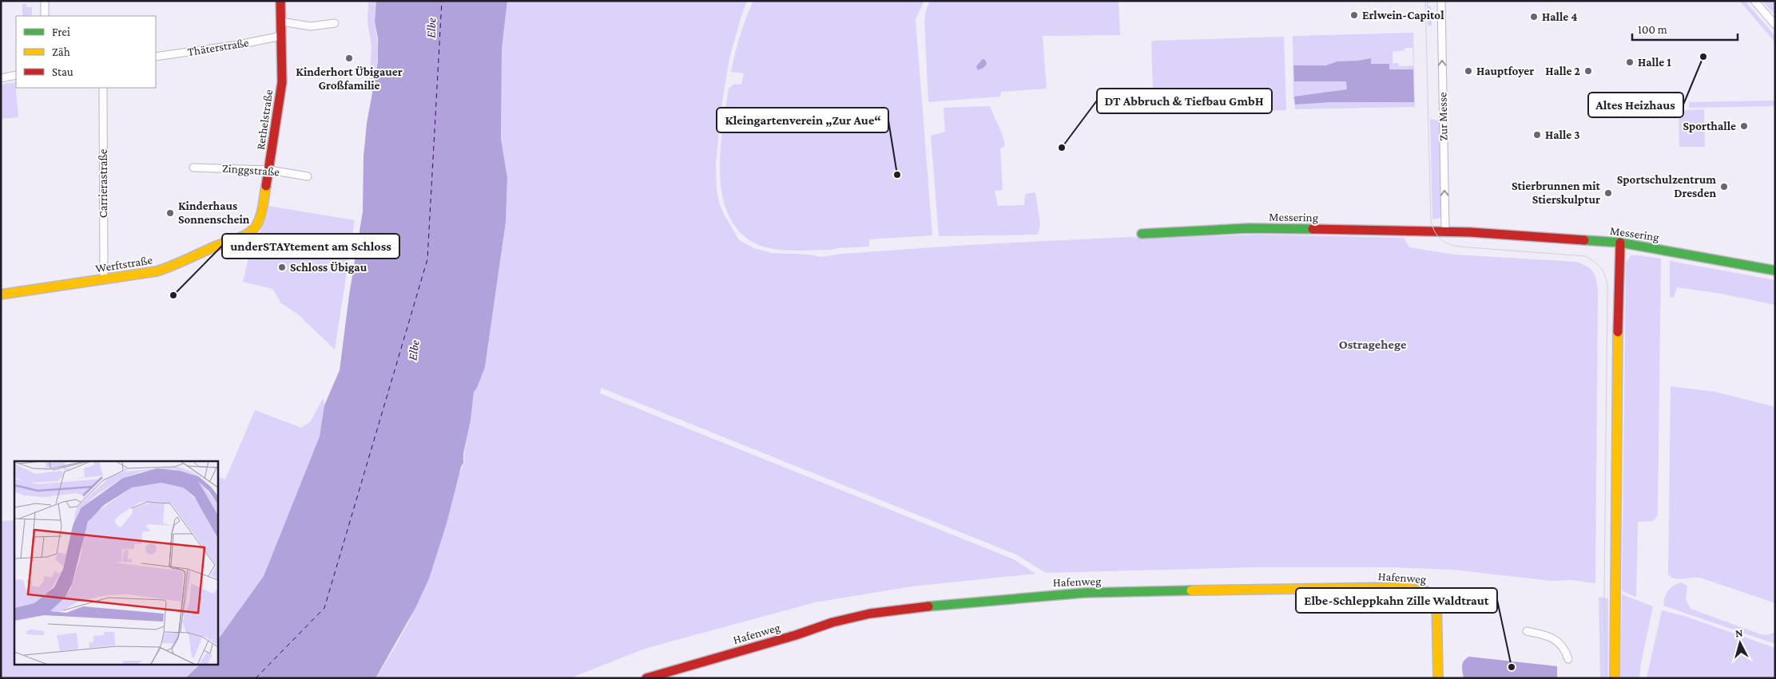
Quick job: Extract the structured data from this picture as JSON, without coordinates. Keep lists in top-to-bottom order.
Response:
{
  "streets": {
    "street": [
      "Thäterstraße",
      "Zur Messe",
      "Rethelstraße",
      "Zinggstraße",
      "Carrierastraße",
      "Messering",
      "Werftstraße",
      "Hafenweg"
    ]
  },
  "crossings": [
    ["Thäterstraße", "Rethelstraße"],
    ["Zur Messe", "Messering"],
    ["Rethelstraße", "Zinggstraße"],
    ["Rethelstraße", "Werftstraße"],
    ["Carrierastraße", "Werftstraße"]
  ],
  "one_way": ["Zur Messe"],
  "districts": ["Ostragehege"],
  "water": ["Elbe"],
  "places": [
    "Erlwein-Capitol",
    "Halle 4",
    "Altes Heizhaus",
    "Kinderhort Übigauer Großfamilie",
    "Halle 1",
    "Hauptfoyer",
    "Halle 2",
    "Sporthalle",
    "Halle 3",
    "DT Abbruch & Tiefbau GmbH",
    "Kleingartenverein „Zur Aue“",
    "Sportschulzentrum Dresden",
    "Stierbrunnen mit Stierskulptur",
    "Kinderhaus Sonnenschein",
    "Schloss Übigau",
    "underSTAYtement am Schloss",
    "Elbe-Schleppkahn Zille Waldtraut"
  ],
  "legend": ["Frei", "Zäh", "Stau"],
  "scale_bar": "100 m",
  "north": "top"
}
